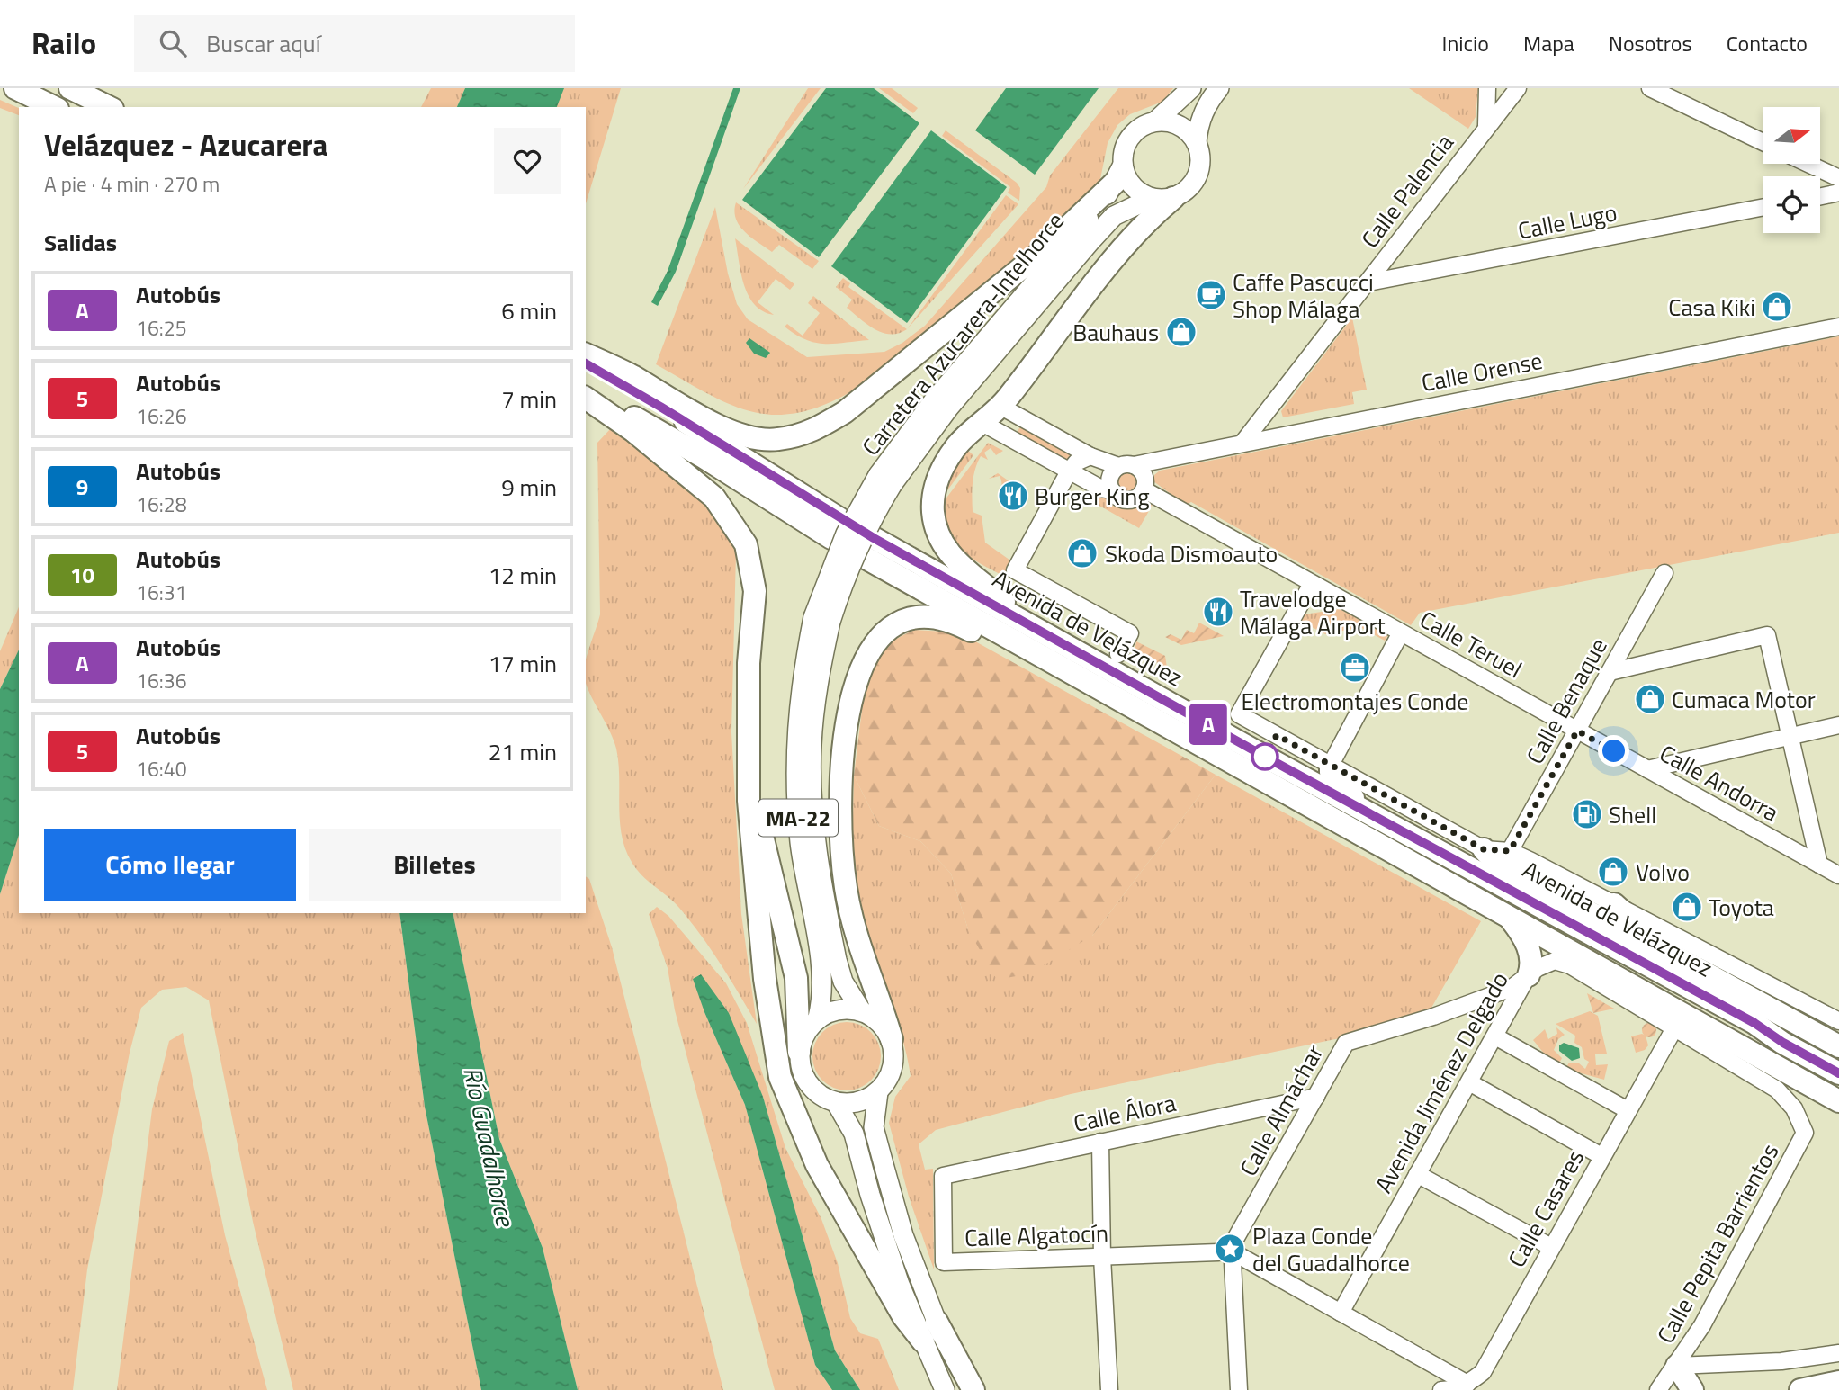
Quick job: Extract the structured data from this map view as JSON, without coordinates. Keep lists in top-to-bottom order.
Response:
{
  "streets": {
    "highway": ["Avenida de Velázquez"],
    "main road": ["Carretera Azucarera-Intelhorce", "MA-22"],
    "street": [
      "Calle Palencia",
      "Calle Lugo",
      "Calle Orense",
      "Calle Teruel",
      "Calle Benaque",
      "Calle Andorra",
      "Avenida Jiménez Delgado",
      "Calle Almáchar",
      "Calle Álora",
      "Calle Casares",
      "Calle Algatocín",
      "Calle Pepita Barrientos"
    ]
  },
  "crossings": [
    ["Calle Palencia", "Calle Lugo"],
    ["Calle Palencia", "Calle Orense"],
    ["Carretera Azucarera-Intelhorce", "Avenida de Velázquez"],
    ["Carretera Azucarera-Intelhorce", "MA-22"],
    ["Calle Orense", "Calle Teruel"],
    ["Avenida de Velázquez", "Calle Teruel"],
    ["Avenida de Velázquez", "Calle Benaque"],
    ["Calle Teruel", "Calle Benaque"],
    ["Calle Teruel", "Calle Andorra"],
    ["Calle Benaque", "Calle Andorra"],
    ["Avenida Jiménez Delgado", "Calle Almáchar"],
    ["Calle Almáchar", "Calle Álora"],
    ["Calle Almáchar", "Calle Algatocín"],
    ["Calle Álora", "Calle Algatocín"],
    ["Calle Casares", "Calle Pepita Barrientos"]
  ],
  "water": ["Río Guadalhorce"],
  "places": {
    "cafe": ["Caffe Pascucci Shop Málaga"],
    "shop": [
      "Casa Kiki",
      "Bauhaus",
      "Skoda Dismoauto",
      "Cumaca Motor",
      "Volvo",
      "Toyota"
    ],
    "restaurant": ["Burger King", "Travelodge Málaga Airport"],
    "office": ["Electromontajes Conde"],
    "fuel station": ["Shell"],
    "place": ["Plaza Conde del Guadalhorce"]
  },
  "lines": ["bus line A"],
  "north": "right",
  "page": {
    "header": "Railo",
    "search": "Buscar aquí",
    "nav": [
      "Inicio",
      "Mapa",
      "Nosotros",
      "Contacto"
    ],
    "on_map": "A",
    "heading": [
      ["Velázquez - Azucarera", "A pie · 4 min · 270 m"],
      "Salidas"
    ],
    "list": [
      {
        "mark": "A",
        "name": "Autobús",
        "note": "16:25",
        "value": "6 min"
      },
      {
        "mark": "5",
        "name": "Autobús",
        "note": "16:26",
        "value": "7 min"
      },
      {
        "mark": "9",
        "name": "Autobús",
        "note": "16:28",
        "value": "9 min"
      },
      {
        "mark": "10",
        "name": "Autobús",
        "note": "16:31",
        "value": "12 min"
      },
      {
        "mark": "A",
        "name": "Autobús",
        "note": "16:36",
        "value": "17 min"
      },
      {
        "mark": "5",
        "name": "Autobús",
        "note": "16:40",
        "value": "21 min"
      }
    ],
    "buttons": ["Cómo llegar", "Billetes"]
  }
}
